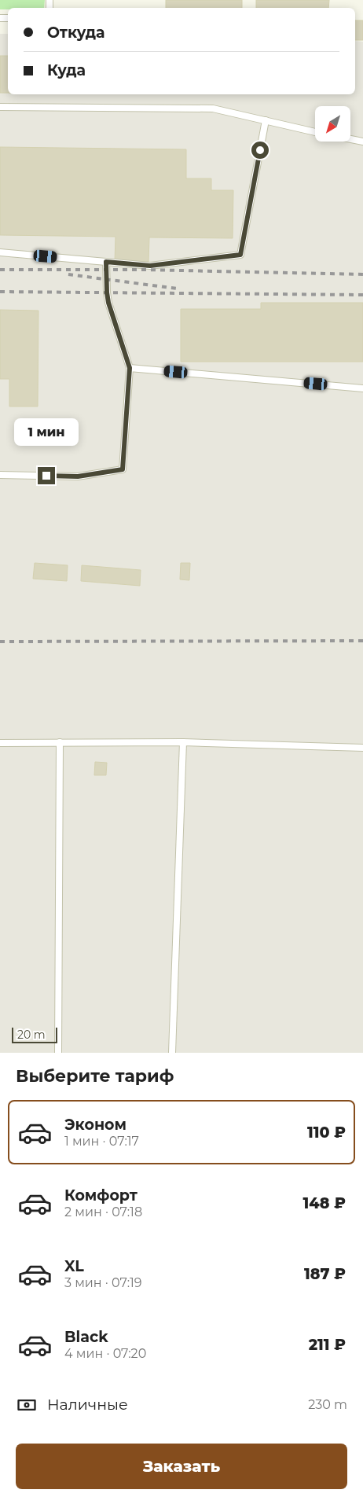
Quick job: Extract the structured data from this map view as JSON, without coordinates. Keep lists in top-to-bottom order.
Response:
{
  "scale_bar": "20 m",
  "north": "bottom left",
  "page": {
    "banner": ["Откуда", "Куда"],
    "bubble": "1 мин",
    "scale": "20 m",
    "heading": "Выберите тариф",
    "list": [
      {
        "name": "Эконом",
        "note": "1 мин · 07:17",
        "value": "110 ₽"
      },
      {
        "name": "Комфорт",
        "note": "2 мин · 07:18",
        "value": "148 ₽"
      },
      {
        "name": "XL",
        "note": "3 мин · 07:19",
        "value": "187 ₽"
      },
      {
        "name": "Black",
        "note": "4 мин · 07:20",
        "value": "211 ₽"
      }
    ],
    "pay": ["Наличные", "230 m"],
    "buttons": "Заказать"
  }
}
